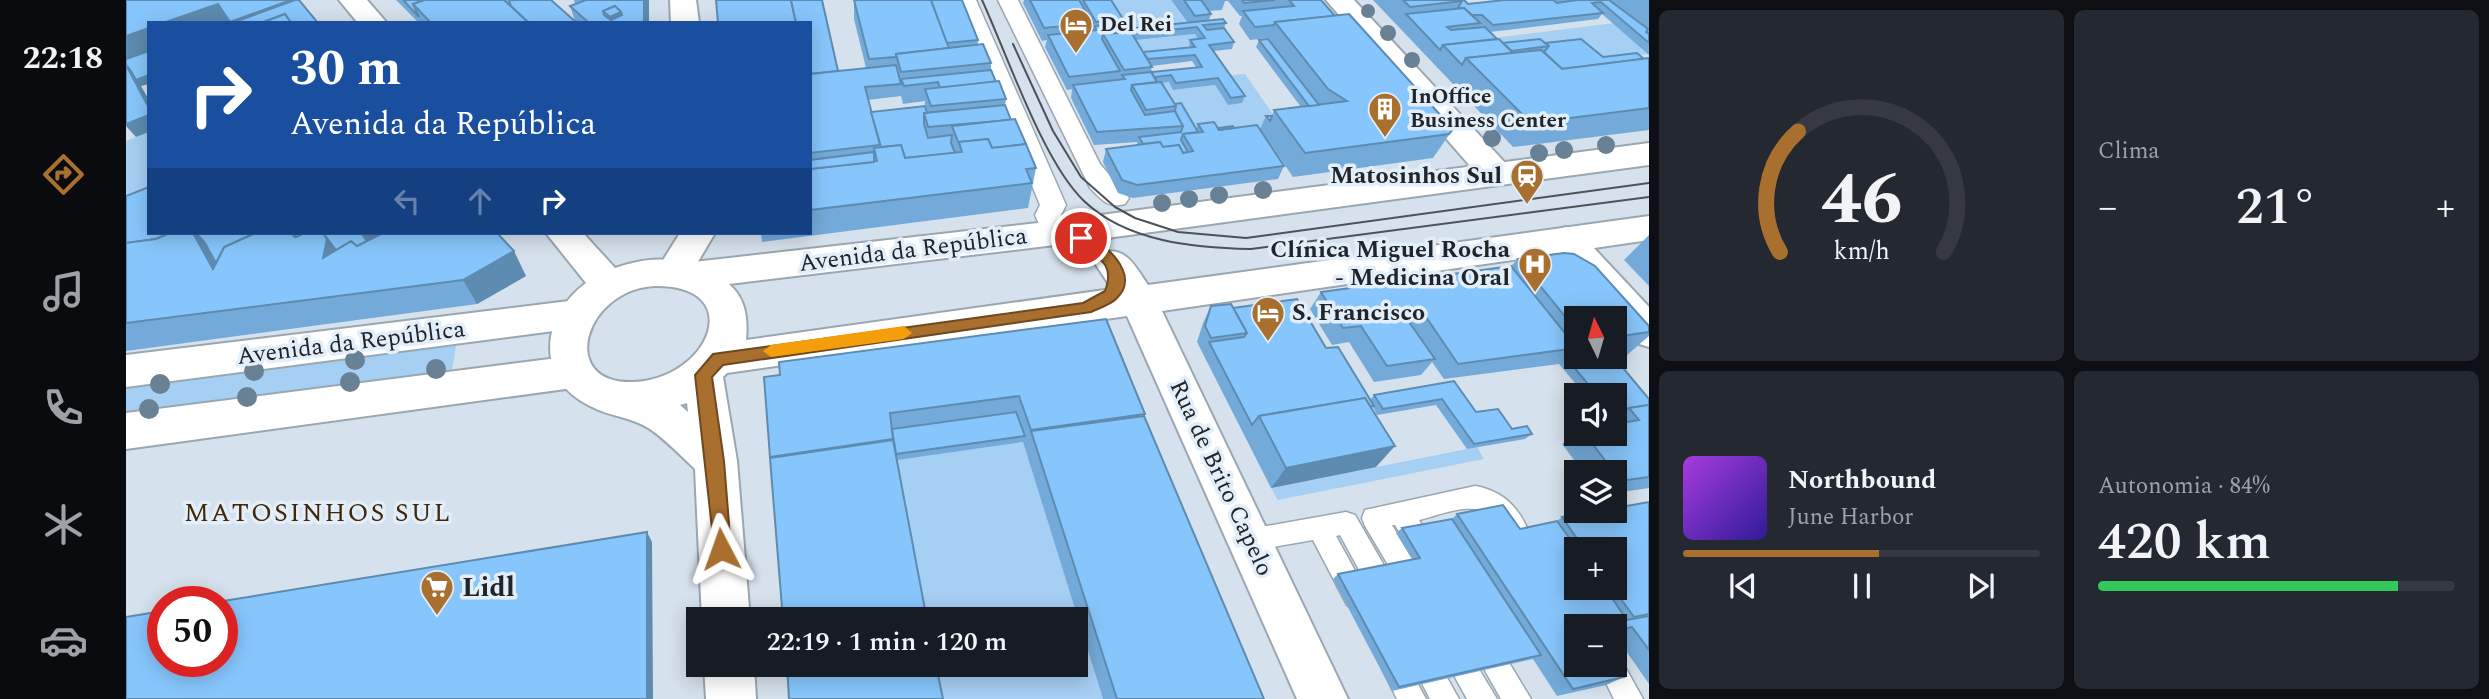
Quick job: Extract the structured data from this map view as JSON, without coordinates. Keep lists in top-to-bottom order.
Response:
{
  "streets": {
    "main road": ["Avenida da República", "Rua de Brito Capelo"]
  },
  "crossings": [
    ["Avenida da República", "Rua de Brito Capelo"]
  ],
  "districts": ["MATOSINHOS SUL"],
  "places": {
    "hotel": ["Del Rei", "S. Francisco"],
    "building": ["InOffice Business Center"],
    "station": ["Matosinhos Sul"],
    "hospital": ["Clínica Miguel Rocha - Medicina Oral"],
    "supermarket": ["Lidl"]
  },
  "north": "top",
  "page": {
    "tabs": "22:18",
    "tile": [
      "Clima",
      ["Autonomia · 84%", "420 km"]
    ],
    "turn": ["30 m", "Avenida da República"],
    "heat": ["−", "21°", "+"],
    "map_buttons": ["+", "−"],
    "song": ["Northbound", "June Harbor"],
    "limit": "50",
    "trip": "22:19 · 1 min · 120 m",
    "gauge": ["46", "km/h"]
  }
}
